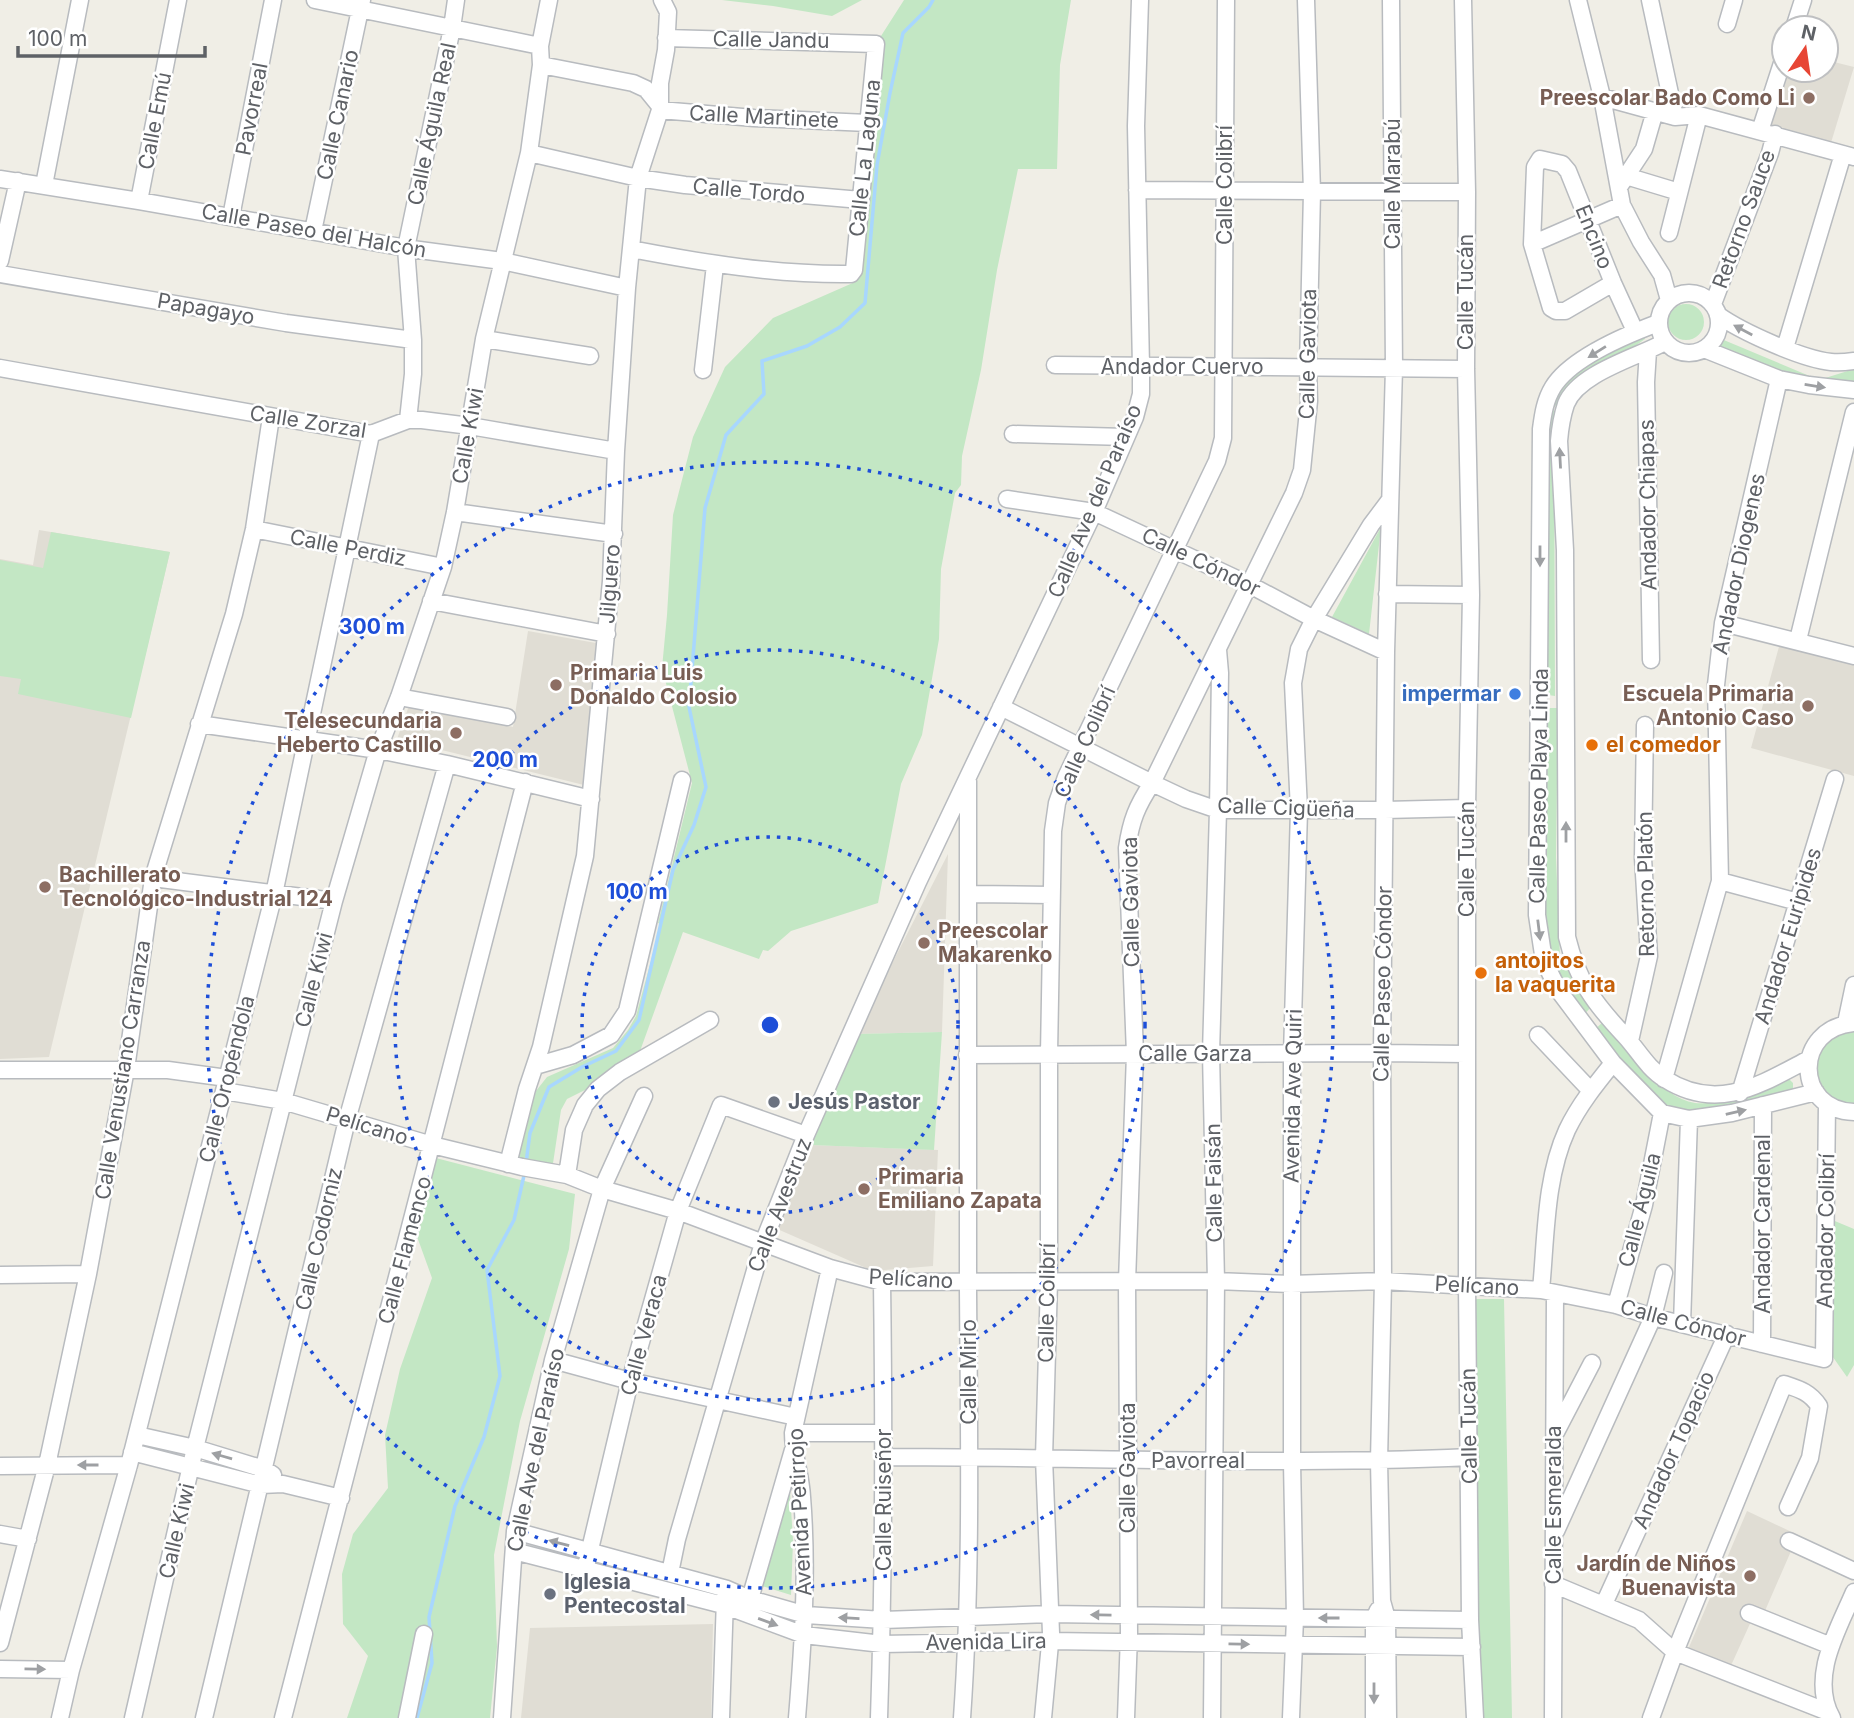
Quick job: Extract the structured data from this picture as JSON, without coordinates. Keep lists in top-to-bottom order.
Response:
{
  "streets": {
    "street": [
      "Calle Jandu",
      "Pavorreal",
      "Calle Canario",
      "Calle Martinete",
      "Calle Emú",
      "Calle Águila Real",
      "Calle La Laguna",
      "Calle Marabú",
      "Calle Colibrí",
      "Calle Tordo",
      "Retorno Sauce",
      "Calle Paseo del Halcón",
      "Encino",
      "Calle Tucán",
      "Papagayo",
      "Calle Gaviota",
      "Andador Cuervo",
      "Calle Zorzal",
      "Calle Kiwi",
      "Calle Ave del Paraíso",
      "Andador Chiapas",
      "Calle Perdiz",
      "Calle Cóndor",
      "Andador Diogenes",
      "Jilguero",
      "Calle Paseo Playa Linda",
      "Calle Cigüeña",
      "Retorno Platón",
      "Andador Euripides",
      "Calle Paseo Cóndor",
      "Calle Garza",
      "Calle Venustiano Carranza",
      "Calle Oropéndola",
      "Avenida Ave Quiri",
      "Pelícano",
      "Calle Faisán",
      "Calle Avestruz",
      "Calle Águila",
      "Andador Cardenal",
      "Andador Colibrí",
      "Calle Codorniz",
      "Calle Flamenco",
      "Calle Veraca",
      "Calle Mirlo",
      "Andador Topacio",
      "Calle Ruiseñor",
      "Calle Esmeralda",
      "Avenida Petirrojo",
      "Avenida Lira"
    ]
  },
  "crossings": [
    ["Calle Jandu", "Calle La Laguna"],
    ["Calle Jandu", "Jilguero"],
    ["Pavorreal", "Calle Colibrí"],
    ["Pavorreal", "Calle Paseo del Halcón"],
    ["Pavorreal", "Calle Tucán"],
    ["Pavorreal", "Calle Gaviota"],
    ["Pavorreal", "Calle Paseo Cóndor"],
    ["Pavorreal", "Avenida Ave Quiri"],
    ["Pavorreal", "Calle Faisán"],
    ["Pavorreal", "Calle Mirlo"],
    ["Pavorreal", "Calle Ruiseñor"],
    ["Calle Canario", "Calle Paseo del Halcón"],
    ["Calle Martinete", "Calle La Laguna"],
    ["Calle Martinete", "Calle Kiwi"],
    ["Calle Martinete", "Jilguero"],
    ["Calle Emú", "Calle Paseo del Halcón"],
    ["Calle Águila Real", "Calle Paseo del Halcón"],
    ["Calle Águila Real", "Papagayo"],
    ["Calle Águila Real", "Calle Zorzal"],
    ["Calle La Laguna", "Calle Tordo"],
    ["Calle Marabú", "Andador Cuervo"],
    ["Calle Marabú", "Calle Paseo Cóndor"],
    ["Calle Colibrí", "Andador Cuervo"],
    ["Calle Colibrí", "Calle Cóndor"],
    ["Calle Colibrí", "Calle Cigüeña"],
    ["Calle Colibrí", "Calle Garza"],
    ["Calle Colibrí", "Pelícano"],
    ["Calle Colibrí", "Avenida Lira"],
    ["Calle Tordo", "Calle Kiwi"],
    ["Calle Tordo", "Jilguero"],
    ["Retorno Sauce", "Calle Paseo Playa Linda"],
    ["Calle Paseo del Halcón", "Calle Kiwi"],
    ["Calle Paseo del Halcón", "Jilguero"],
    ["Encino", "Calle Paseo Playa Linda"],
    ["Calle Tucán", "Andador Cuervo"],
    ["Calle Tucán", "Calle Cigüeña"],
    ["Calle Tucán", "Calle Garza"],
    ["Calle Tucán", "Pelícano"],
    ["Calle Tucán", "Avenida Lira"],
    ["Calle Gaviota", "Andador Cuervo"],
    ["Calle Gaviota", "Calle Cóndor"],
    ["Calle Gaviota", "Calle Cigüeña"],
    ["Calle Gaviota", "Calle Garza"],
    ["Calle Gaviota", "Pelícano"],
    ["Calle Gaviota", "Calle Faisán"],
    ["Calle Gaviota", "Avenida Lira"],
    ["Andador Cuervo", "Calle Ave del Paraíso"],
    ["Andador Cuervo", "Calle Paseo Cóndor"],
    ["Calle Zorzal", "Calle Kiwi"],
    ["Calle Zorzal", "Jilguero"],
    ["Calle Zorzal", "Calle Venustiano Carranza"],
    ["Calle Zorzal", "Calle Oropéndola"],
    ["Calle Kiwi", "Calle Perdiz"],
    ["Calle Kiwi", "Pelícano"],
    ["Calle Ave del Paraíso", "Calle Cóndor"],
    ["Calle Ave del Paraíso", "Calle Cigüeña"],
    ["Calle Ave del Paraíso", "Pelícano"],
    ["Calle Ave del Paraíso", "Calle Avestruz"],
    ["Calle Ave del Paraíso", "Calle Mirlo"],
    ["Calle Ave del Paraíso", "Avenida Lira"],
    ["Andador Chiapas", "Calle Paseo Playa Linda"],
    ["Calle Perdiz", "Calle Venustiano Carranza"],
    ["Calle Perdiz", "Calle Oropéndola"],
    ["Calle Cóndor", "Calle Paseo Cóndor"],
    ["Calle Cóndor", "Avenida Ave Quiri"],
    ["Calle Cóndor", "Pelícano"],
    ["Calle Cóndor", "Calle Águila"],
    ["Calle Cóndor", "Andador Cardenal"],
    ["Calle Cóndor", "Andador Colibrí"],
    ["Calle Cóndor", "Andador Topacio"],
    ["Calle Cóndor", "Calle Esmeralda"],
    ["Andador Diogenes", "Calle Paseo Playa Linda"],
    ["Jilguero", "Pelícano"],
    ["Calle Paseo Playa Linda", "Retorno Platón"],
    ["Calle Paseo Playa Linda", "Andador Euripides"],
    ["Calle Paseo Playa Linda", "Calle Águila"],
    ["Calle Paseo Playa Linda", "Andador Colibrí"],
    ["Calle Paseo Playa Linda", "Calle Esmeralda"],
    ["Calle Cigüeña", "Calle Paseo Cóndor"],
    ["Calle Cigüeña", "Avenida Ave Quiri"],
    ["Calle Cigüeña", "Calle Faisán"],
    ["Calle Paseo Cóndor", "Calle Garza"],
    ["Calle Paseo Cóndor", "Avenida Ave Quiri"],
    ["Calle Paseo Cóndor", "Pelícano"],
    ["Calle Paseo Cóndor", "Avenida Lira"],
    ["Calle Garza", "Avenida Ave Quiri"],
    ["Calle Garza", "Calle Faisán"],
    ["Calle Garza", "Calle Mirlo"],
    ["Calle Venustiano Carranza", "Pelícano"],
    ["Calle Oropéndola", "Pelícano"],
    ["Avenida Ave Quiri", "Pelícano"],
    ["Avenida Ave Quiri", "Avenida Lira"],
    ["Pelícano", "Calle Faisán"],
    ["Pelícano", "Calle Avestruz"],
    ["Pelícano", "Calle Codorniz"],
    ["Pelícano", "Calle Flamenco"],
    ["Pelícano", "Calle Veraca"],
    ["Pelícano", "Calle Mirlo"],
    ["Pelícano", "Calle Ruiseñor"],
    ["Pelícano", "Calle Esmeralda"],
    ["Pelícano", "Avenida Petirrojo"],
    ["Calle Faisán", "Avenida Lira"],
    ["Calle Avestruz", "Calle Veraca"],
    ["Calle Avestruz", "Calle Mirlo"],
    ["Calle Avestruz", "Avenida Lira"],
    ["Calle Veraca", "Avenida Lira"],
    ["Calle Mirlo", "Avenida Lira"],
    ["Calle Ruiseñor", "Avenida Lira"],
    ["Avenida Petirrojo", "Avenida Lira"]
  ],
  "places": [
    "Preescolar Bado Como Li",
    "Primaria Luis Donaldo Colosio",
    "impermar",
    "Escuela Primaria Antonio Caso",
    "Telesecundaria Heberto Castillo",
    "el comedor",
    "Bachillerato Tecnológico-Industrial 124",
    "Preescolar Makarenko",
    "antojitos la vaquerita",
    "Jesús Pastor",
    "Primaria Emiliano Zapata",
    "Jardín de Niños Buenavista",
    "Iglesia Pentecostal"
  ],
  "scale_bar": "100 m",
  "north": "top",
  "rings": ["300 m", "200 m", "100 m"]
}
